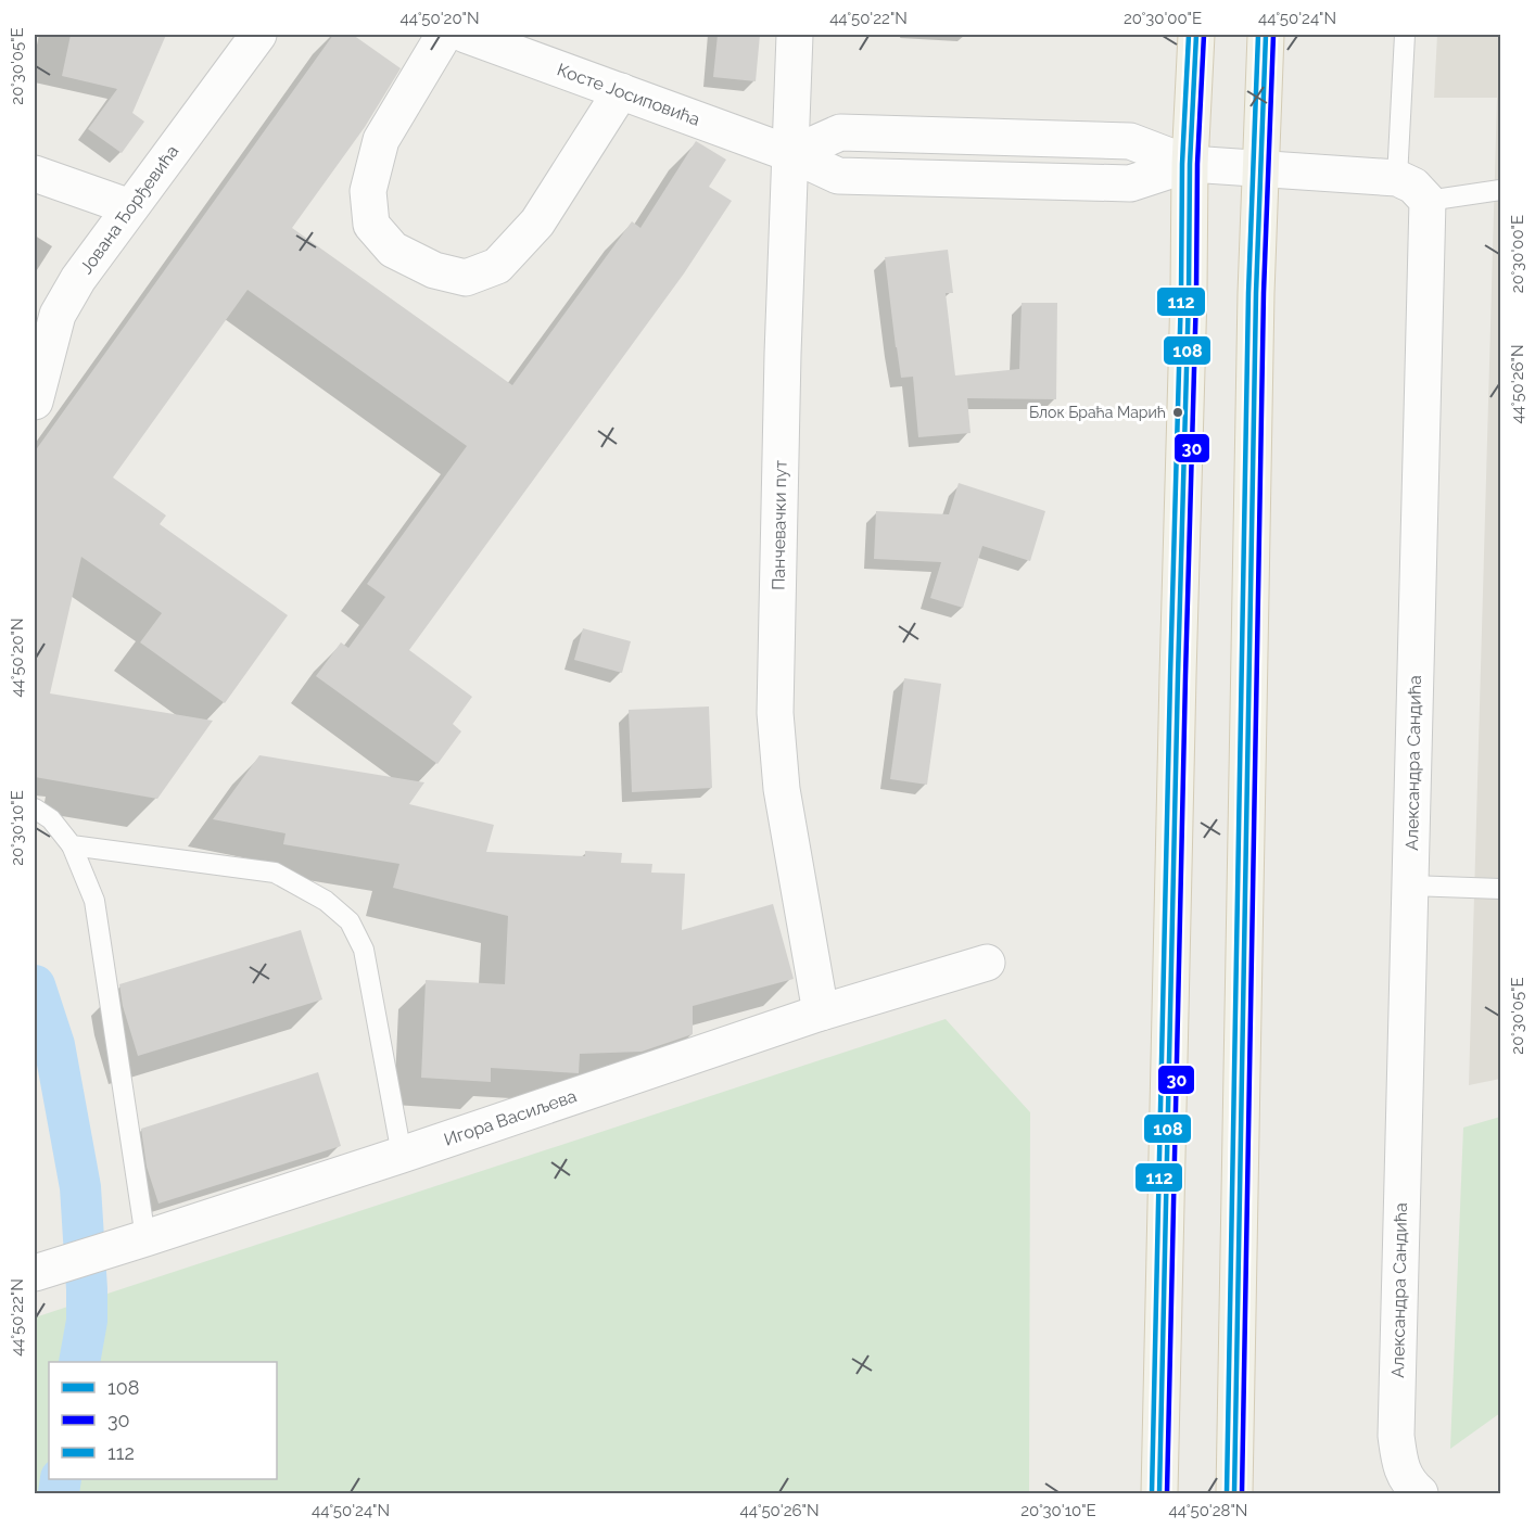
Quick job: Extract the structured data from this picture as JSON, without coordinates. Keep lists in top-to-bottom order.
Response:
{
  "streets": {
    "street": [
      "Косте Јосиповића",
      "Јована Ђорђевића",
      "Панчевачки пут",
      "Александра Сандића",
      "Игора Васиљева"
    ]
  },
  "crossings": [
    ["Косте Јосиповића", "Панчевачки пут"],
    ["Панчевачки пут", "Игора Васиљева"]
  ],
  "places": ["Блок Браћа Марић"],
  "lines": ["transit line 108", "transit line 30", "transit line 112"],
  "legend": ["108", "30", "112"],
  "coordinates": [
    "44°50'20\"N",
    "44°50'22\"N",
    "20°30'00\"E",
    "44°50'24\"N",
    "20°30'05\"E",
    "44°50'26\"N",
    "20°30'10\"E",
    "44°50'28\"N"
  ]
}
